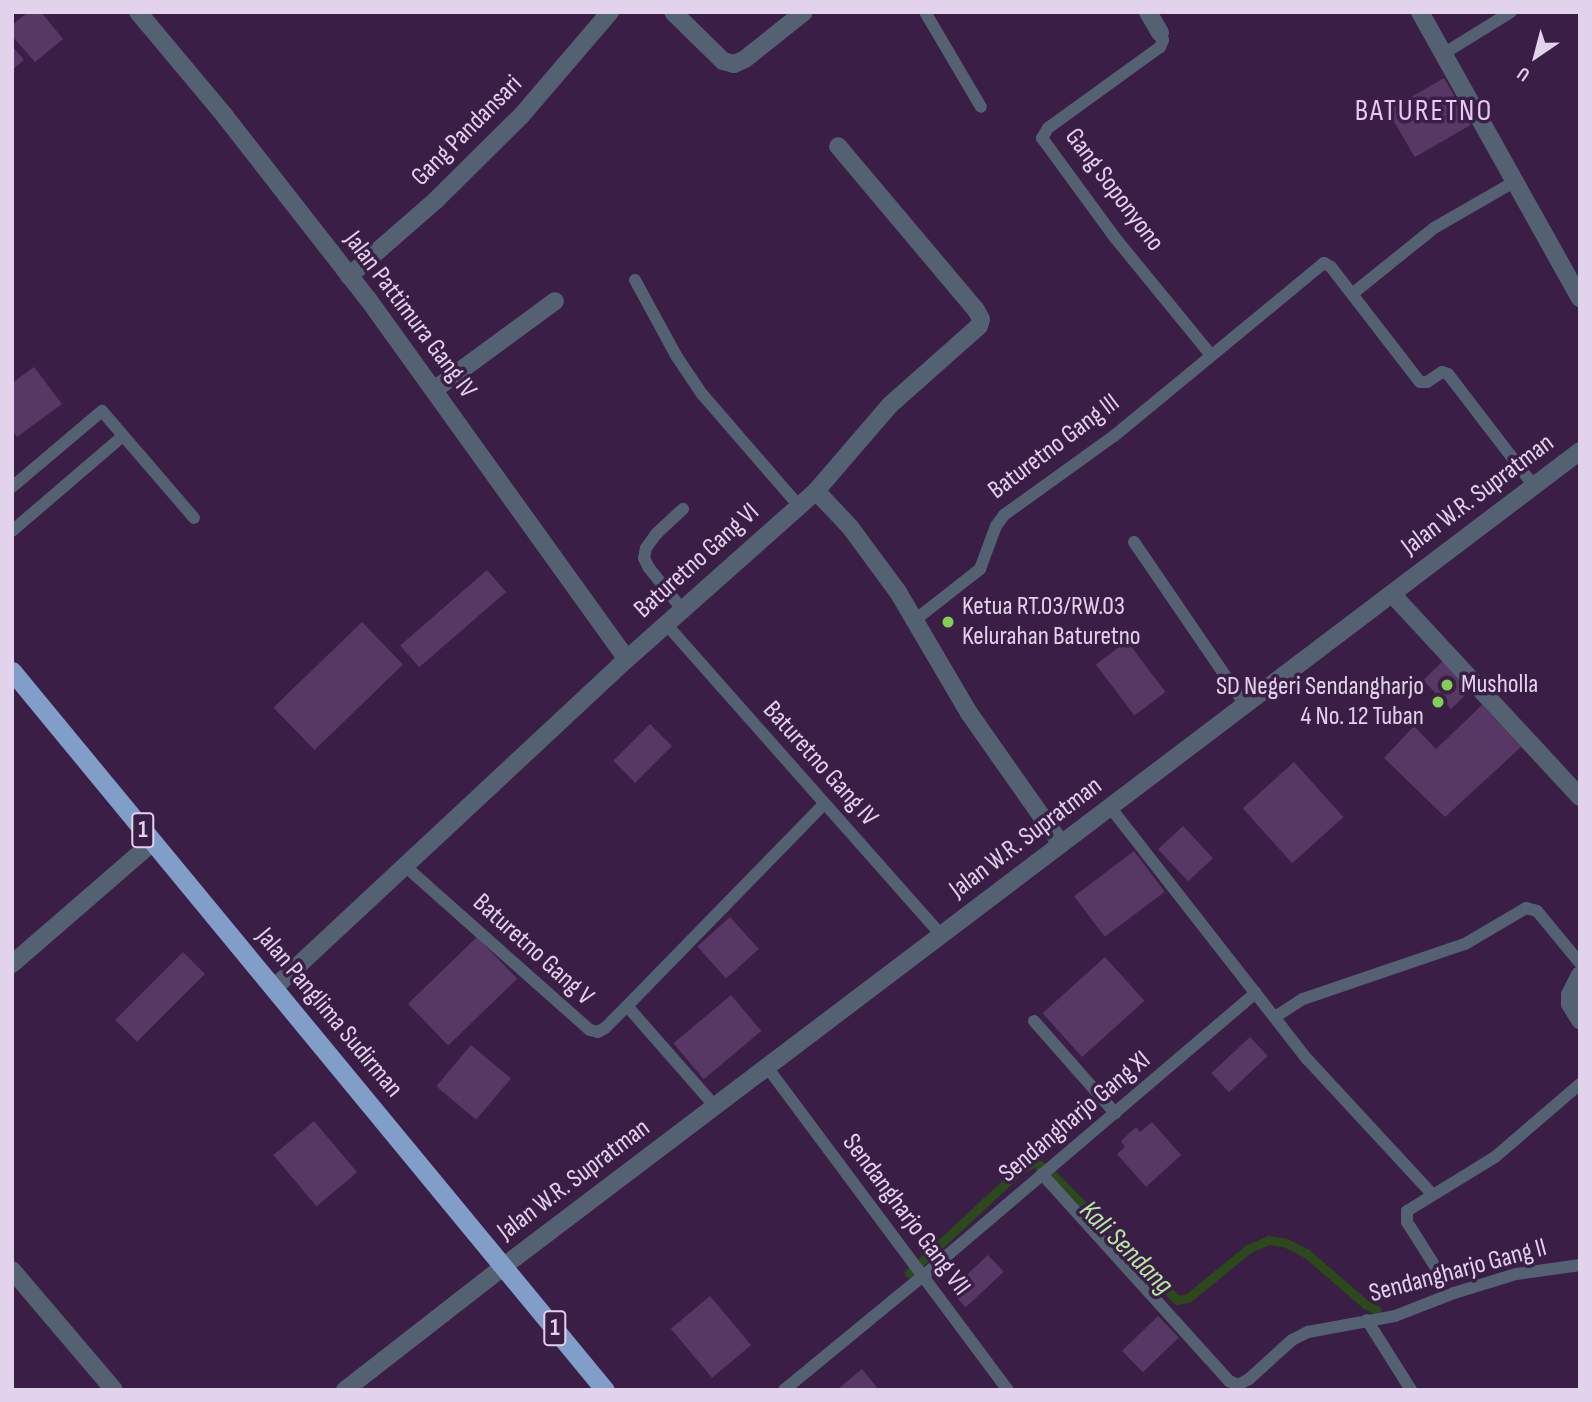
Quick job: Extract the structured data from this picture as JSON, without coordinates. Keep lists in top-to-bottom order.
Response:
{
  "streets": {
    "highway": ["1", "Jalan Panglima Sudirman"],
    "street": [
      "Gang Pandansari",
      "Gang Soponyono",
      "Jalan Pattimura Gang IV",
      "Jalan W.R. Supratman",
      "Baturetno Gang VI"
    ],
    "lane": [
      "Baturetno Gang III",
      "Baturetno Gang IV",
      "Baturetno Gang V",
      "Sendangharjo Gang XI",
      "Sendangharjo Gang VII",
      "Sendangharjo Gang II"
    ]
  },
  "crossings": [
    ["Gang Pandansari", "Jalan Pattimura Gang IV"],
    ["Gang Soponyono", "Baturetno Gang III"],
    ["Jalan Pattimura Gang IV", "Baturetno Gang VI"],
    ["Jalan W.R. Supratman", "Baturetno Gang IV"],
    ["Jalan W.R. Supratman", "Baturetno Gang V"],
    ["Jalan W.R. Supratman", "Jalan Panglima Sudirman"],
    ["Jalan W.R. Supratman", "Sendangharjo Gang VII"],
    ["Baturetno Gang VI", "Baturetno Gang IV"],
    ["Baturetno Gang VI", "Baturetno Gang V"],
    ["Baturetno Gang VI", "Jalan Panglima Sudirman"],
    ["Sendangharjo Gang XI", "Sendangharjo Gang VII"],
    ["Sendangharjo Gang XI", "Sendangharjo Gang II"]
  ],
  "districts": ["BATURETNO"],
  "water": ["Kali Sendang"],
  "places": ["Ketua RT.03/RW.03 Kelurahan Baturetno", "Musholla", "SD Negeri Sendangharjo 4 No. 12 Tuban"],
  "north": "bottom left"
}
